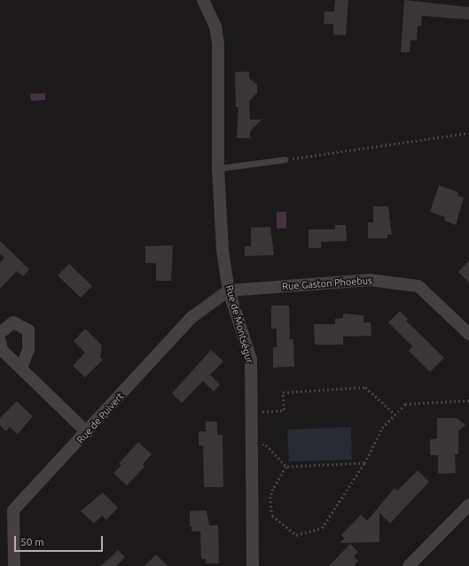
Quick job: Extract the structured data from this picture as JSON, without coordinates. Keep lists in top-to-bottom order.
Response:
{
  "streets": {
    "street": ["Rue Gaston Phoebus", "Rue de Montségur", "Rue de Puivert"]
  },
  "crossings": [
    ["Rue Gaston Phoebus", "Rue de Montségur"],
    ["Rue Gaston Phoebus", "Rue de Puivert"],
    ["Rue de Montségur", "Rue de Puivert"]
  ],
  "scale_bar": "50 m"
}
